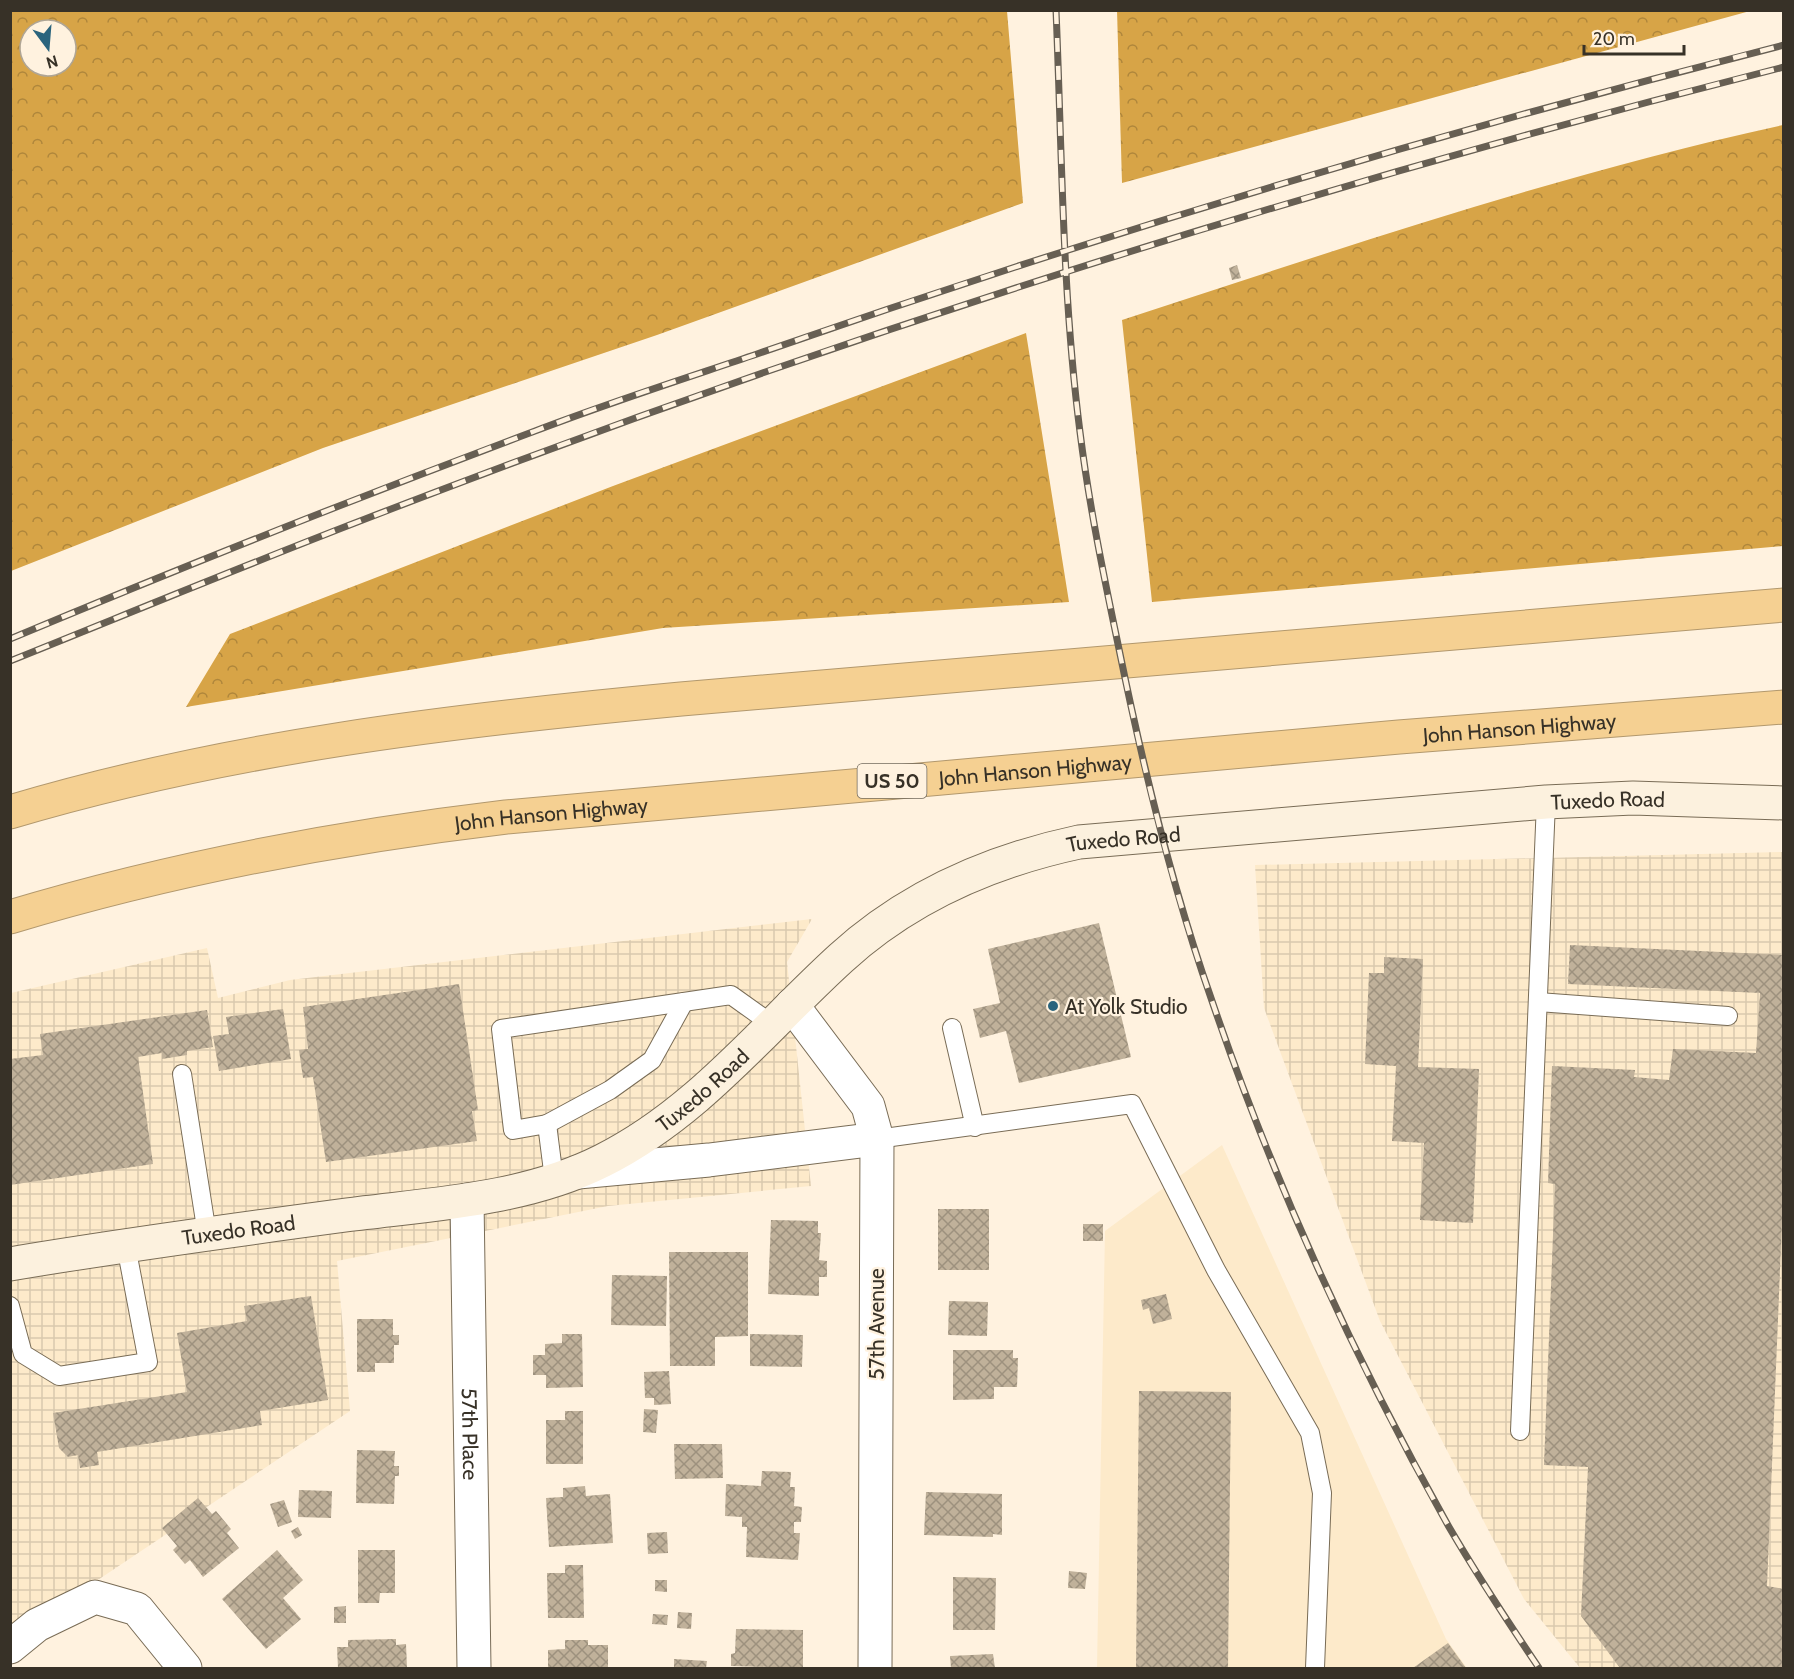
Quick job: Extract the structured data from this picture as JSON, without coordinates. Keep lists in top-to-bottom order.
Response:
{
  "streets": {
    "highway": ["John Hanson Highway", "US 50"],
    "main road": ["Tuxedo Road"],
    "street": ["57th Avenue", "57th Place"]
  },
  "crossings": [
    ["Tuxedo Road", "57th Avenue"],
    ["Tuxedo Road", "57th Place"]
  ],
  "places": ["At Yolk Studio"],
  "scale_bar": "20 m",
  "north": "bottom"
}
